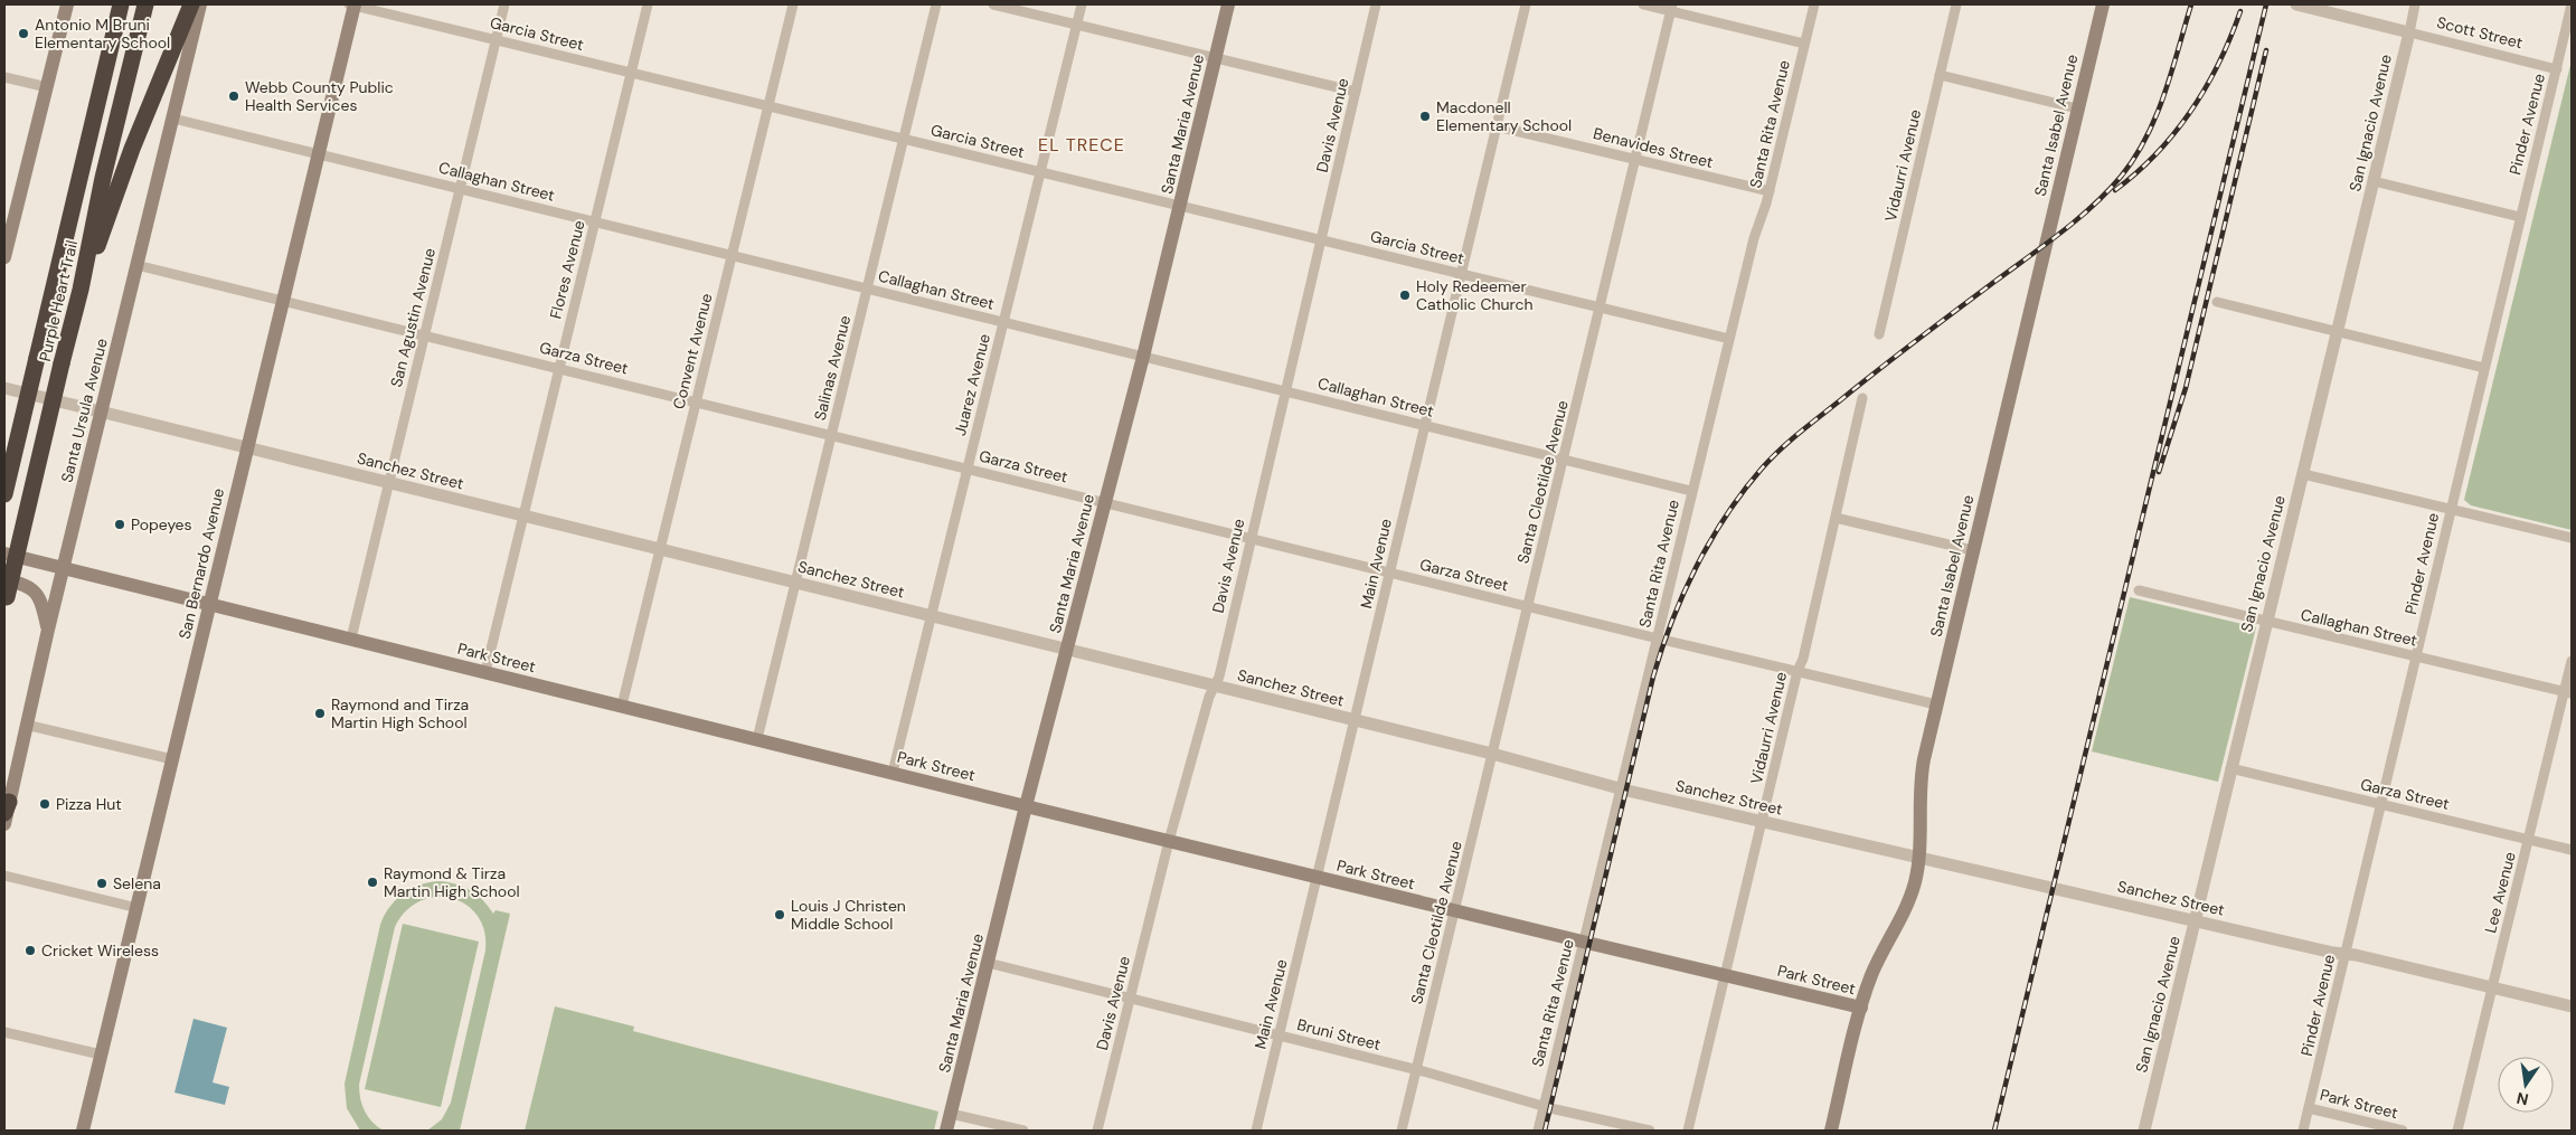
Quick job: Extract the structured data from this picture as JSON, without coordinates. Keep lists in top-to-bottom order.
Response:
{
  "streets": {
    "highway": ["Purple Heart Trail"],
    "main road": [
      "Santa Maria Avenue",
      "Santa Isabel Avenue",
      "Santa Ursula Avenue",
      "San Bernardo Avenue",
      "Park Street"
    ],
    "street": [
      "Scott Street",
      "Garcia Street",
      "San Ignacio Avenue",
      "Santa Rita Avenue",
      "Pinder Avenue",
      "Davis Avenue",
      "Benavides Street",
      "Vidaurri Avenue",
      "Callaghan Street",
      "Flores Avenue",
      "San Agustin Avenue",
      "Convent Avenue",
      "Garza Street",
      "Salinas Avenue",
      "Juarez Avenue",
      "Sanchez Street",
      "Santa Cleotilde Avenue",
      "Main Avenue",
      "Lee Avenue",
      "Bruni Street"
    ]
  },
  "crossings": [
    ["Scott Street", "San Ignacio Avenue"],
    ["Scott Street", "Pinder Avenue"],
    ["Garcia Street", "Santa Maria Avenue"],
    ["Garcia Street", "Santa Rita Avenue"],
    ["Garcia Street", "Davis Avenue"],
    ["Garcia Street", "Flores Avenue"],
    ["Garcia Street", "San Agustin Avenue"],
    ["Garcia Street", "Convent Avenue"],
    ["Garcia Street", "Salinas Avenue"],
    ["Garcia Street", "Juarez Avenue"],
    ["Garcia Street", "Santa Cleotilde Avenue"],
    ["Garcia Street", "San Bernardo Avenue"],
    ["Garcia Street", "Main Avenue"],
    ["San Ignacio Avenue", "Callaghan Street"],
    ["San Ignacio Avenue", "Garza Street"],
    ["San Ignacio Avenue", "Sanchez Street"],
    ["Santa Maria Avenue", "Callaghan Street"],
    ["Santa Maria Avenue", "Garza Street"],
    ["Santa Maria Avenue", "Sanchez Street"],
    ["Santa Maria Avenue", "Park Street"],
    ["Santa Maria Avenue", "Bruni Street"],
    ["Santa Rita Avenue", "Benavides Street"],
    ["Santa Rita Avenue", "Callaghan Street"],
    ["Santa Rita Avenue", "Garza Street"],
    ["Santa Rita Avenue", "Sanchez Street"],
    ["Santa Rita Avenue", "Park Street"],
    ["Santa Rita Avenue", "Bruni Street"],
    ["Pinder Avenue", "Callaghan Street"],
    ["Pinder Avenue", "Garza Street"],
    ["Pinder Avenue", "Sanchez Street"],
    ["Pinder Avenue", "Park Street"],
    ["Davis Avenue", "Callaghan Street"],
    ["Davis Avenue", "Garza Street"],
    ["Davis Avenue", "Sanchez Street"],
    ["Davis Avenue", "Park Street"],
    ["Davis Avenue", "Bruni Street"],
    ["Santa Isabel Avenue", "Garza Street"],
    ["Santa Isabel Avenue", "Sanchez Street"],
    ["Santa Isabel Avenue", "Park Street"],
    ["Benavides Street", "Santa Cleotilde Avenue"],
    ["Benavides Street", "Main Avenue"],
    ["Vidaurri Avenue", "Garza Street"],
    ["Vidaurri Avenue", "Sanchez Street"],
    ["Vidaurri Avenue", "Park Street"],
    ["Callaghan Street", "Flores Avenue"],
    ["Callaghan Street", "San Agustin Avenue"],
    ["Callaghan Street", "Convent Avenue"],
    ["Callaghan Street", "Salinas Avenue"],
    ["Callaghan Street", "Juarez Avenue"],
    ["Callaghan Street", "Santa Ursula Avenue"],
    ["Callaghan Street", "Santa Cleotilde Avenue"],
    ["Callaghan Street", "San Bernardo Avenue"],
    ["Callaghan Street", "Main Avenue"],
    ["Callaghan Street", "Lee Avenue"],
    ["Flores Avenue", "Garza Street"],
    ["Flores Avenue", "Sanchez Street"],
    ["Flores Avenue", "Park Street"],
    ["San Agustin Avenue", "Garza Street"],
    ["San Agustin Avenue", "Sanchez Street"],
    ["San Agustin Avenue", "Park Street"],
    ["Convent Avenue", "Garza Street"],
    ["Convent Avenue", "Sanchez Street"],
    ["Convent Avenue", "Park Street"],
    ["Garza Street", "Salinas Avenue"],
    ["Garza Street", "Juarez Avenue"],
    ["Garza Street", "Santa Ursula Avenue"],
    ["Garza Street", "Santa Cleotilde Avenue"],
    ["Garza Street", "San Bernardo Avenue"],
    ["Garza Street", "Main Avenue"],
    ["Garza Street", "Lee Avenue"],
    ["Salinas Avenue", "Sanchez Street"],
    ["Salinas Avenue", "Park Street"],
    ["Juarez Avenue", "Sanchez Street"],
    ["Juarez Avenue", "Park Street"],
    ["Santa Ursula Avenue", "Sanchez Street"],
    ["Santa Ursula Avenue", "Park Street"],
    ["Sanchez Street", "Santa Cleotilde Avenue"],
    ["Sanchez Street", "San Bernardo Avenue"],
    ["Sanchez Street", "Main Avenue"],
    ["Sanchez Street", "Lee Avenue"],
    ["Santa Cleotilde Avenue", "Park Street"],
    ["Santa Cleotilde Avenue", "Bruni Street"],
    ["San Bernardo Avenue", "Park Street"],
    ["Main Avenue", "Park Street"],
    ["Main Avenue", "Bruni Street"]
  ],
  "districts": ["EL TRECE"],
  "places": [
    "Antonio M Bruni Elementary School",
    "Webb County Public Health Services",
    "Macdonell Elementary School",
    "Holy Redeemer Catholic Church",
    "Popeyes",
    "Raymond and Tirza Martin High School",
    "Pizza Hut",
    "Raymond & Tirza Martin High School",
    "Selena",
    "Louis J Christen Middle School",
    "Cricket Wireless"
  ],
  "north": "bottom"
}
